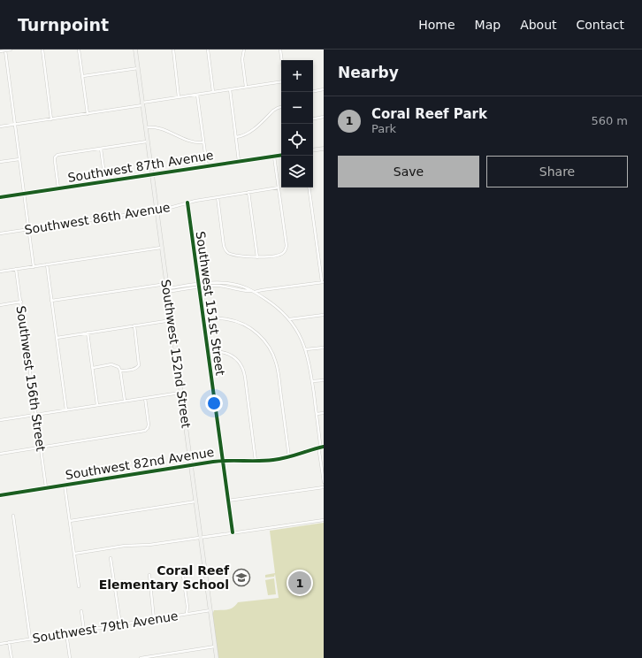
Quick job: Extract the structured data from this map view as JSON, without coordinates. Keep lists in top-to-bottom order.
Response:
{
  "streets": {
    "street": [
      "Southwest 87th Avenue",
      "Southwest 86th Avenue",
      "Southwest 151st Street",
      "Southwest 152nd Street",
      "Southwest 156th Street",
      "Southwest 82nd Avenue",
      "Southwest 79th Avenue"
    ]
  },
  "crossings": [
    ["Southwest 87th Avenue", "Southwest 152nd Street"],
    ["Southwest 86th Avenue", "Southwest 151st Street"],
    ["Southwest 86th Avenue", "Southwest 152nd Street"],
    ["Southwest 151st Street", "Southwest 82nd Avenue"],
    ["Southwest 152nd Street", "Southwest 82nd Avenue"],
    ["Southwest 152nd Street", "Southwest 79th Avenue"],
    ["Southwest 156th Street", "Southwest 82nd Avenue"]
  ],
  "places": {
    "school or university": ["Coral Reef Elementary School"]
  },
  "page": {
    "header": "Turnpoint",
    "nav": [
      "Home",
      "Map",
      "About",
      "Contact"
    ],
    "heading": "Nearby",
    "map_buttons": ["+", "−"],
    "list": [
      {
        "mark": "1",
        "name": "Coral Reef Park",
        "note": "Park",
        "value": "560 m"
      }
    ],
    "buttons": ["Save", "Share"],
    "pins": "1"
  }
}
